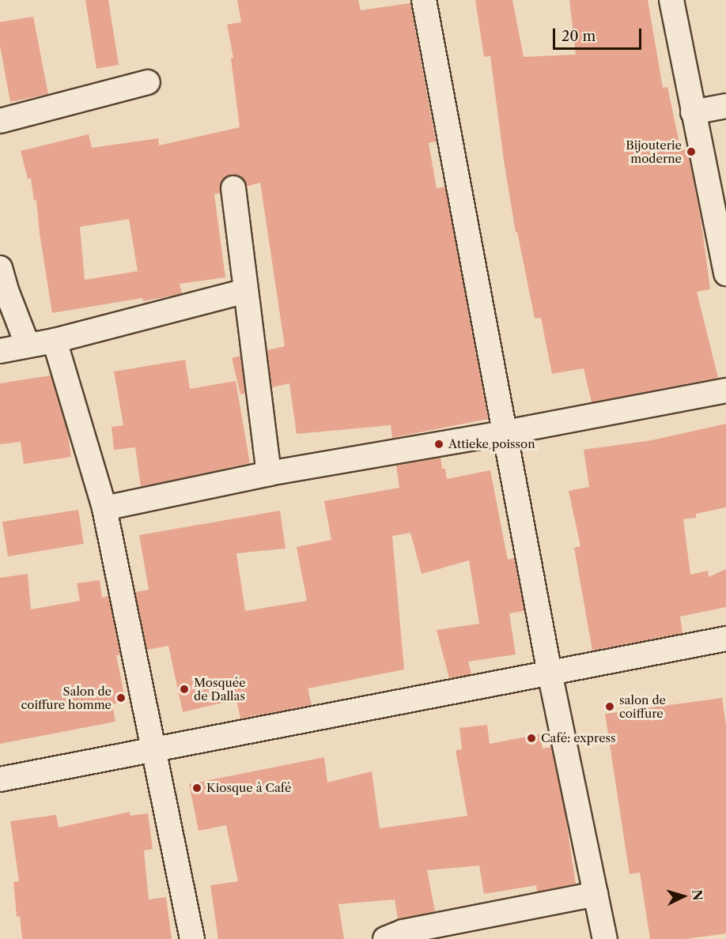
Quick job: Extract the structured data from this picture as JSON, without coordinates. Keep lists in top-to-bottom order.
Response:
{
  "places": [
    "Bijouterie moderne",
    "Attieke poisson",
    "Mosquée de Dallas",
    "Salon de coiffure homme",
    "salon de coiffure",
    "Café: express",
    "Kiosque à Café"
  ],
  "scale_bar": "20 m",
  "north": "right"
}
